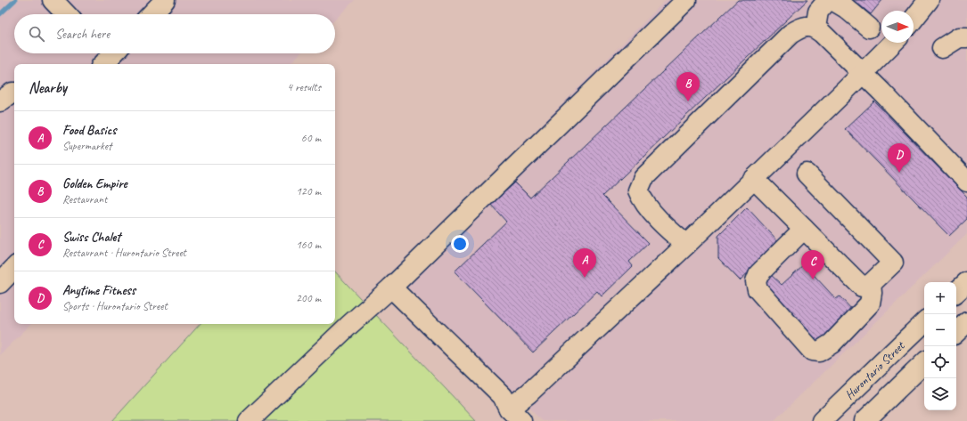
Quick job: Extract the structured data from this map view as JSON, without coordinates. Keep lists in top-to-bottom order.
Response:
{
  "streets": {
    "main road": ["Hurontario Street"]
  },
  "north": "right",
  "page": {
    "search": "Search here",
    "heading": ["Nearby", "4 results"],
    "pins": [
      "B",
      "D",
      "A",
      "C"
    ],
    "list": [
      {
        "mark": "A",
        "name": "Food Basics",
        "note": "Supermarket",
        "value": "60 m"
      },
      {
        "mark": "B",
        "name": "Golden Empire",
        "note": "Restaurant",
        "value": "120 m"
      },
      {
        "mark": "C",
        "name": "Swiss Chalet",
        "note": "Restaurant · Hurontario Street",
        "value": "160 m"
      },
      {
        "mark": "D",
        "name": "Anytime Fitness",
        "note": "Sports · Hurontario Street",
        "value": "200 m"
      }
    ],
    "map_buttons": ["+", "−"]
  }
}
